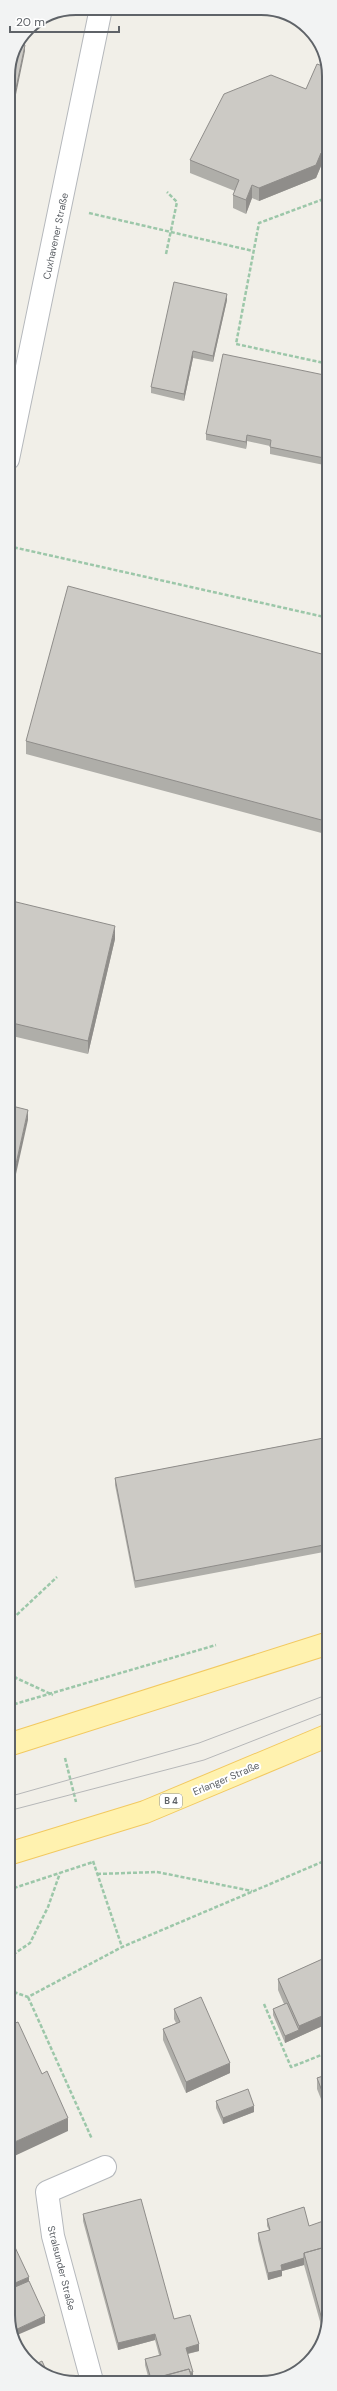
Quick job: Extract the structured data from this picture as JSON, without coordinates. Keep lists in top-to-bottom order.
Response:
{
  "streets": {
    "main road": ["Erlanger Straße", "B 4"],
    "street": ["Cuxhavener Straße", "Stralsunder Straße"]
  },
  "scale_bar": "20 m"
}
